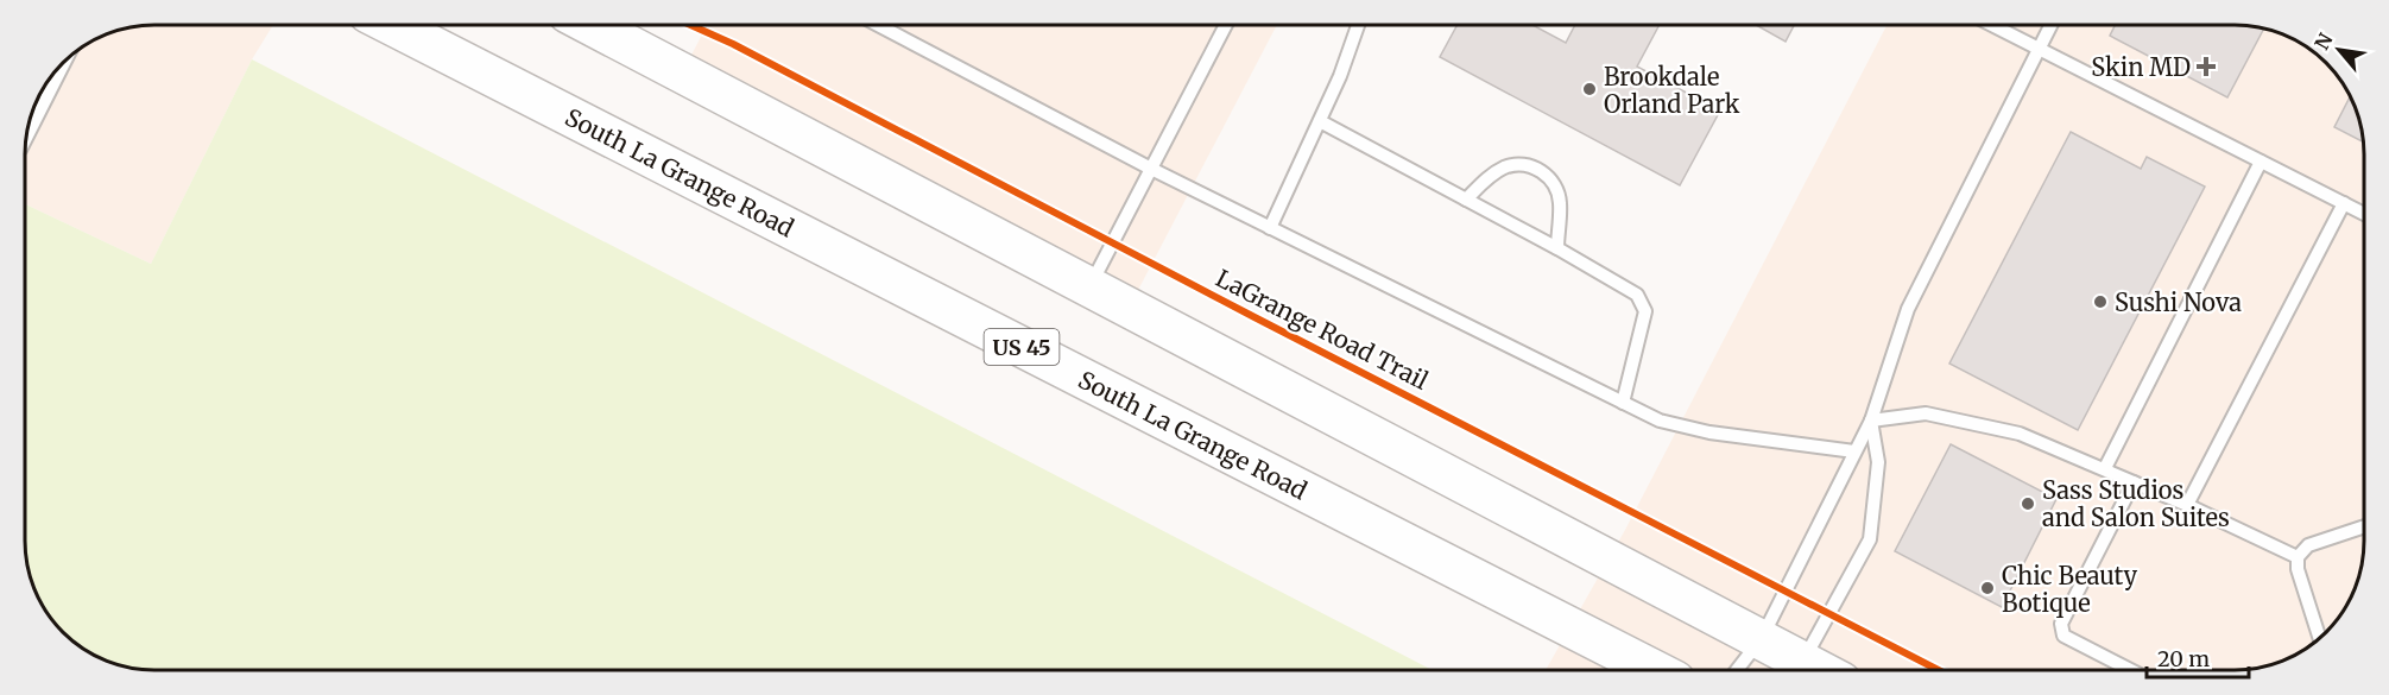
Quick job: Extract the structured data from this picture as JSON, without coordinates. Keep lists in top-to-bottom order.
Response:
{
  "streets": {
    "highway": ["South La Grange Road", "US 45"],
    "cycle path": ["LaGrange Road Trail"]
  },
  "places": {
    "health": ["Skin MD"],
    "other": [
      "Brookdale Orland Park",
      "Sushi Nova",
      "Sass Studios and Salon Suites",
      "Chic Beauty Botique"
    ]
  },
  "scale_bar": "20 m",
  "north": "top left"
}
